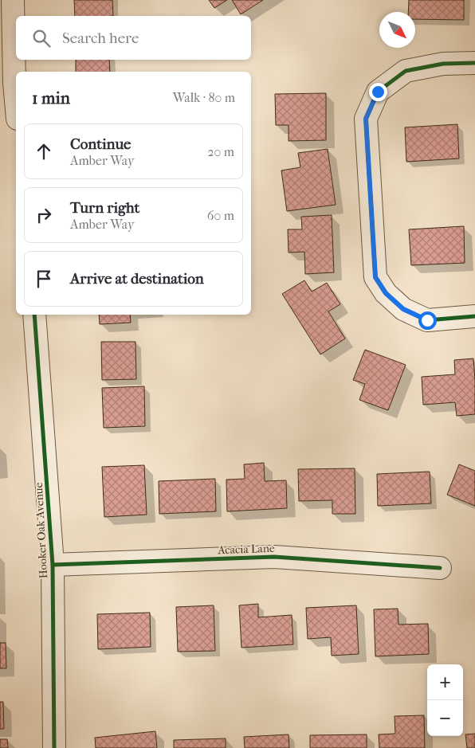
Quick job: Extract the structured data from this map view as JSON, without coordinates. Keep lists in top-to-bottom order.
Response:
{
  "streets": {
    "street": ["Hooker Oak Avenue", "Acacia Lane"]
  },
  "crossings": [
    ["Hooker Oak Avenue", "Acacia Lane"]
  ],
  "north": "bottom right",
  "page": {
    "search": "Search here",
    "heading": ["1 min", "Walk · 80 m"],
    "list": [
      ["Continue", "Amber Way", "20 m"],
      ["Turn right", "Amber Way", "60 m"],
      "Arrive at destination"
    ],
    "map_buttons": ["+", "−"]
  }
}
